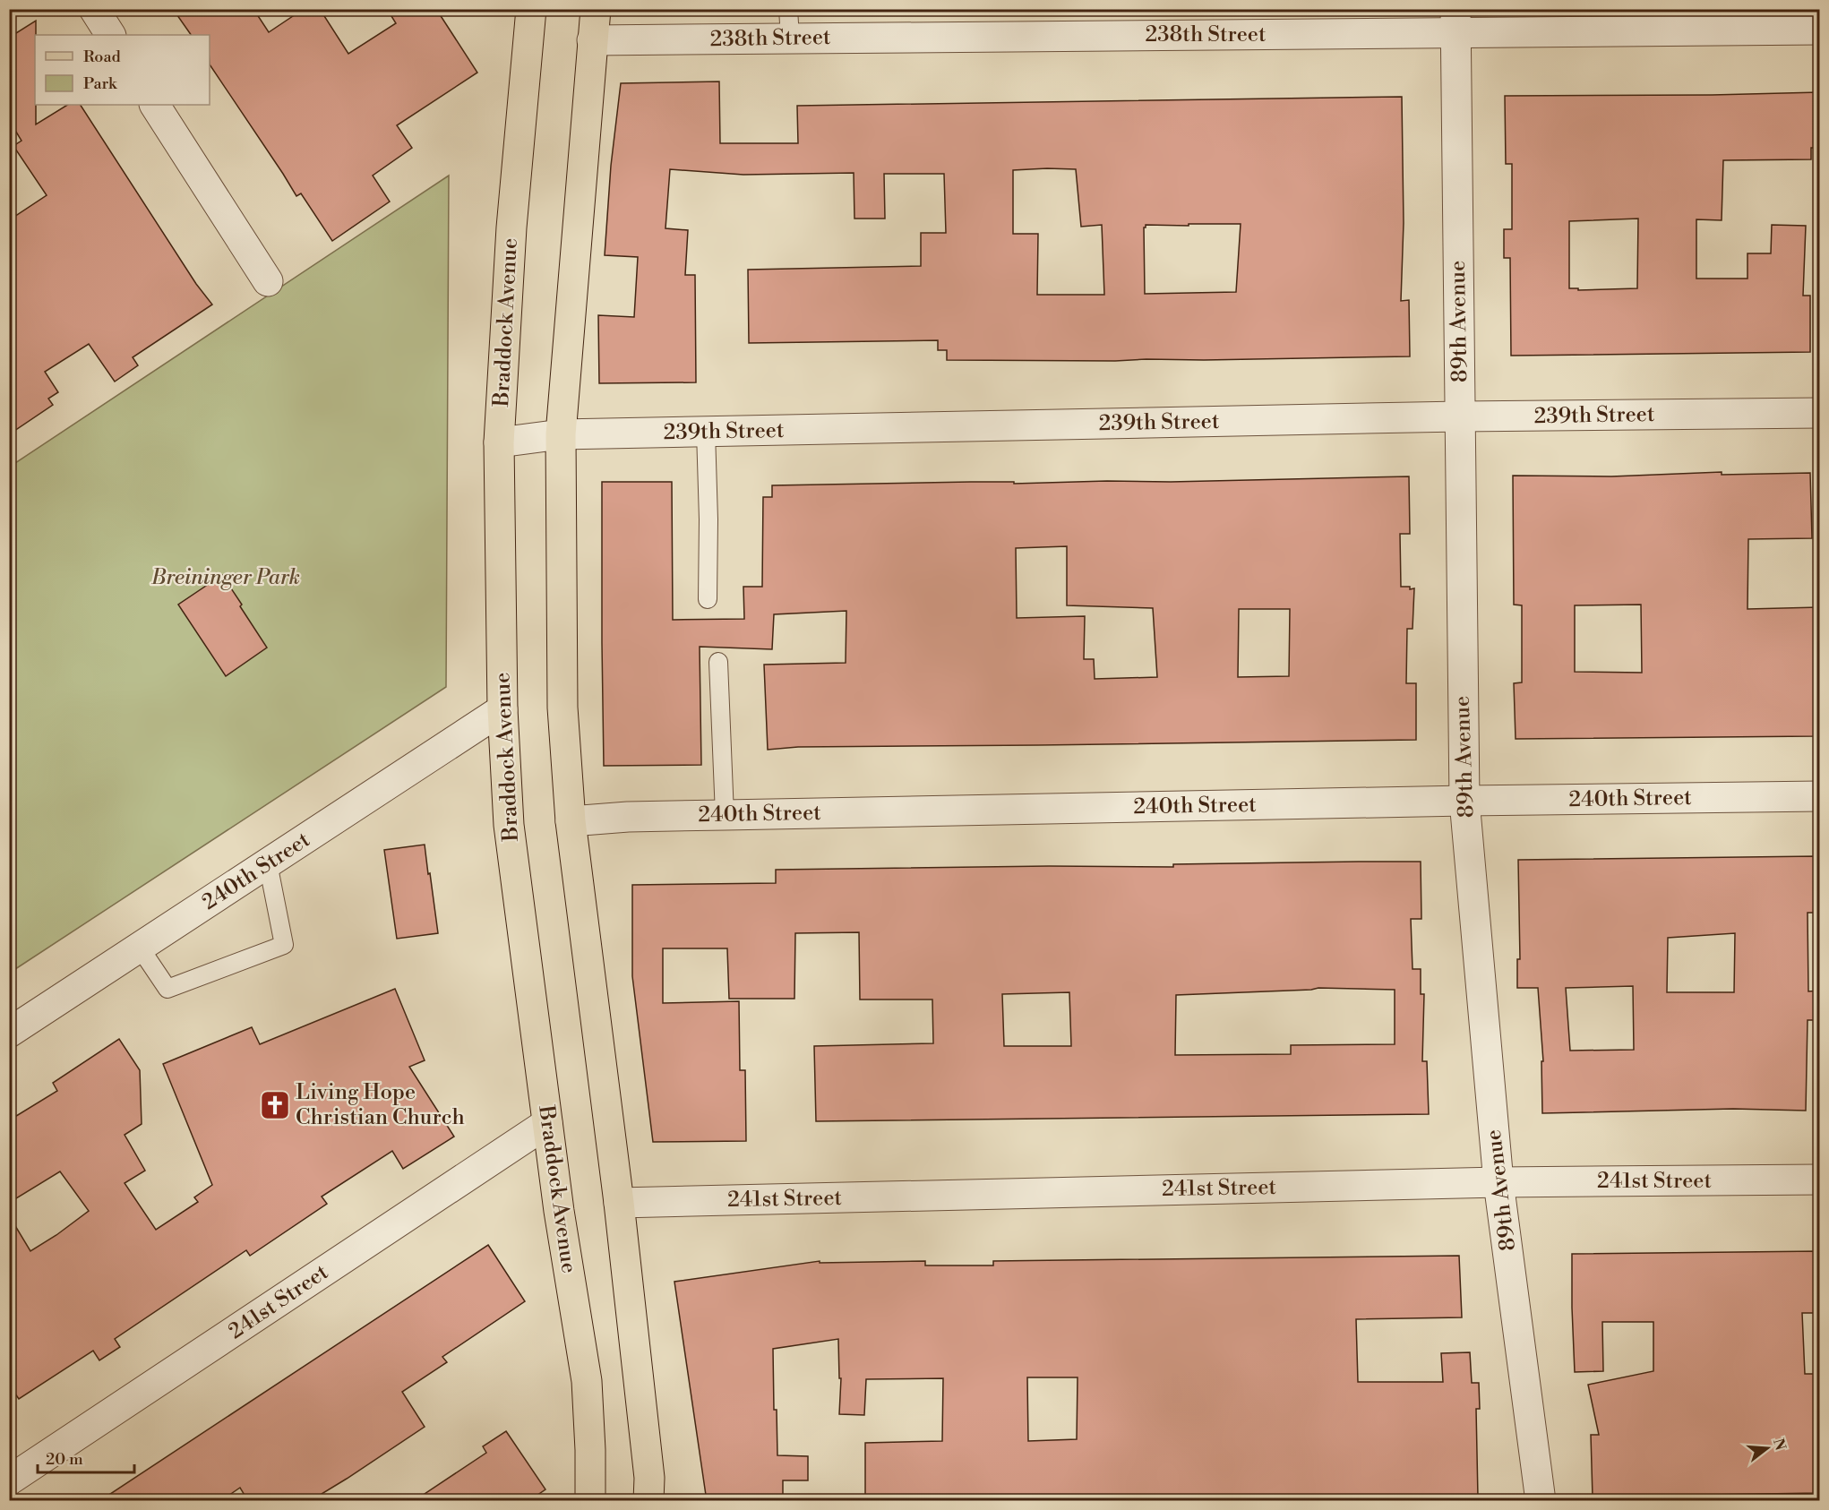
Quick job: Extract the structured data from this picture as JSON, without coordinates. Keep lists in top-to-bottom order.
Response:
{
  "streets": {
    "main road": ["Braddock Avenue"],
    "street": [
      "238th Street",
      "89th Avenue",
      "239th Street",
      "240th Street",
      "241st Street"
    ]
  },
  "crossings": [
    ["238th Street", "89th Avenue"],
    ["89th Avenue", "239th Street"],
    ["89th Avenue", "240th Street"],
    ["89th Avenue", "241st Street"],
    ["Braddock Avenue", "239th Street"],
    ["Braddock Avenue", "240th Street"],
    ["Braddock Avenue", "241st Street"]
  ],
  "parks": ["Breininger Park"],
  "places": {
    "church": ["Living Hope Christian Church"]
  },
  "legend": ["Road", "Park"],
  "scale_bar": "20 m",
  "north": "right"
}
